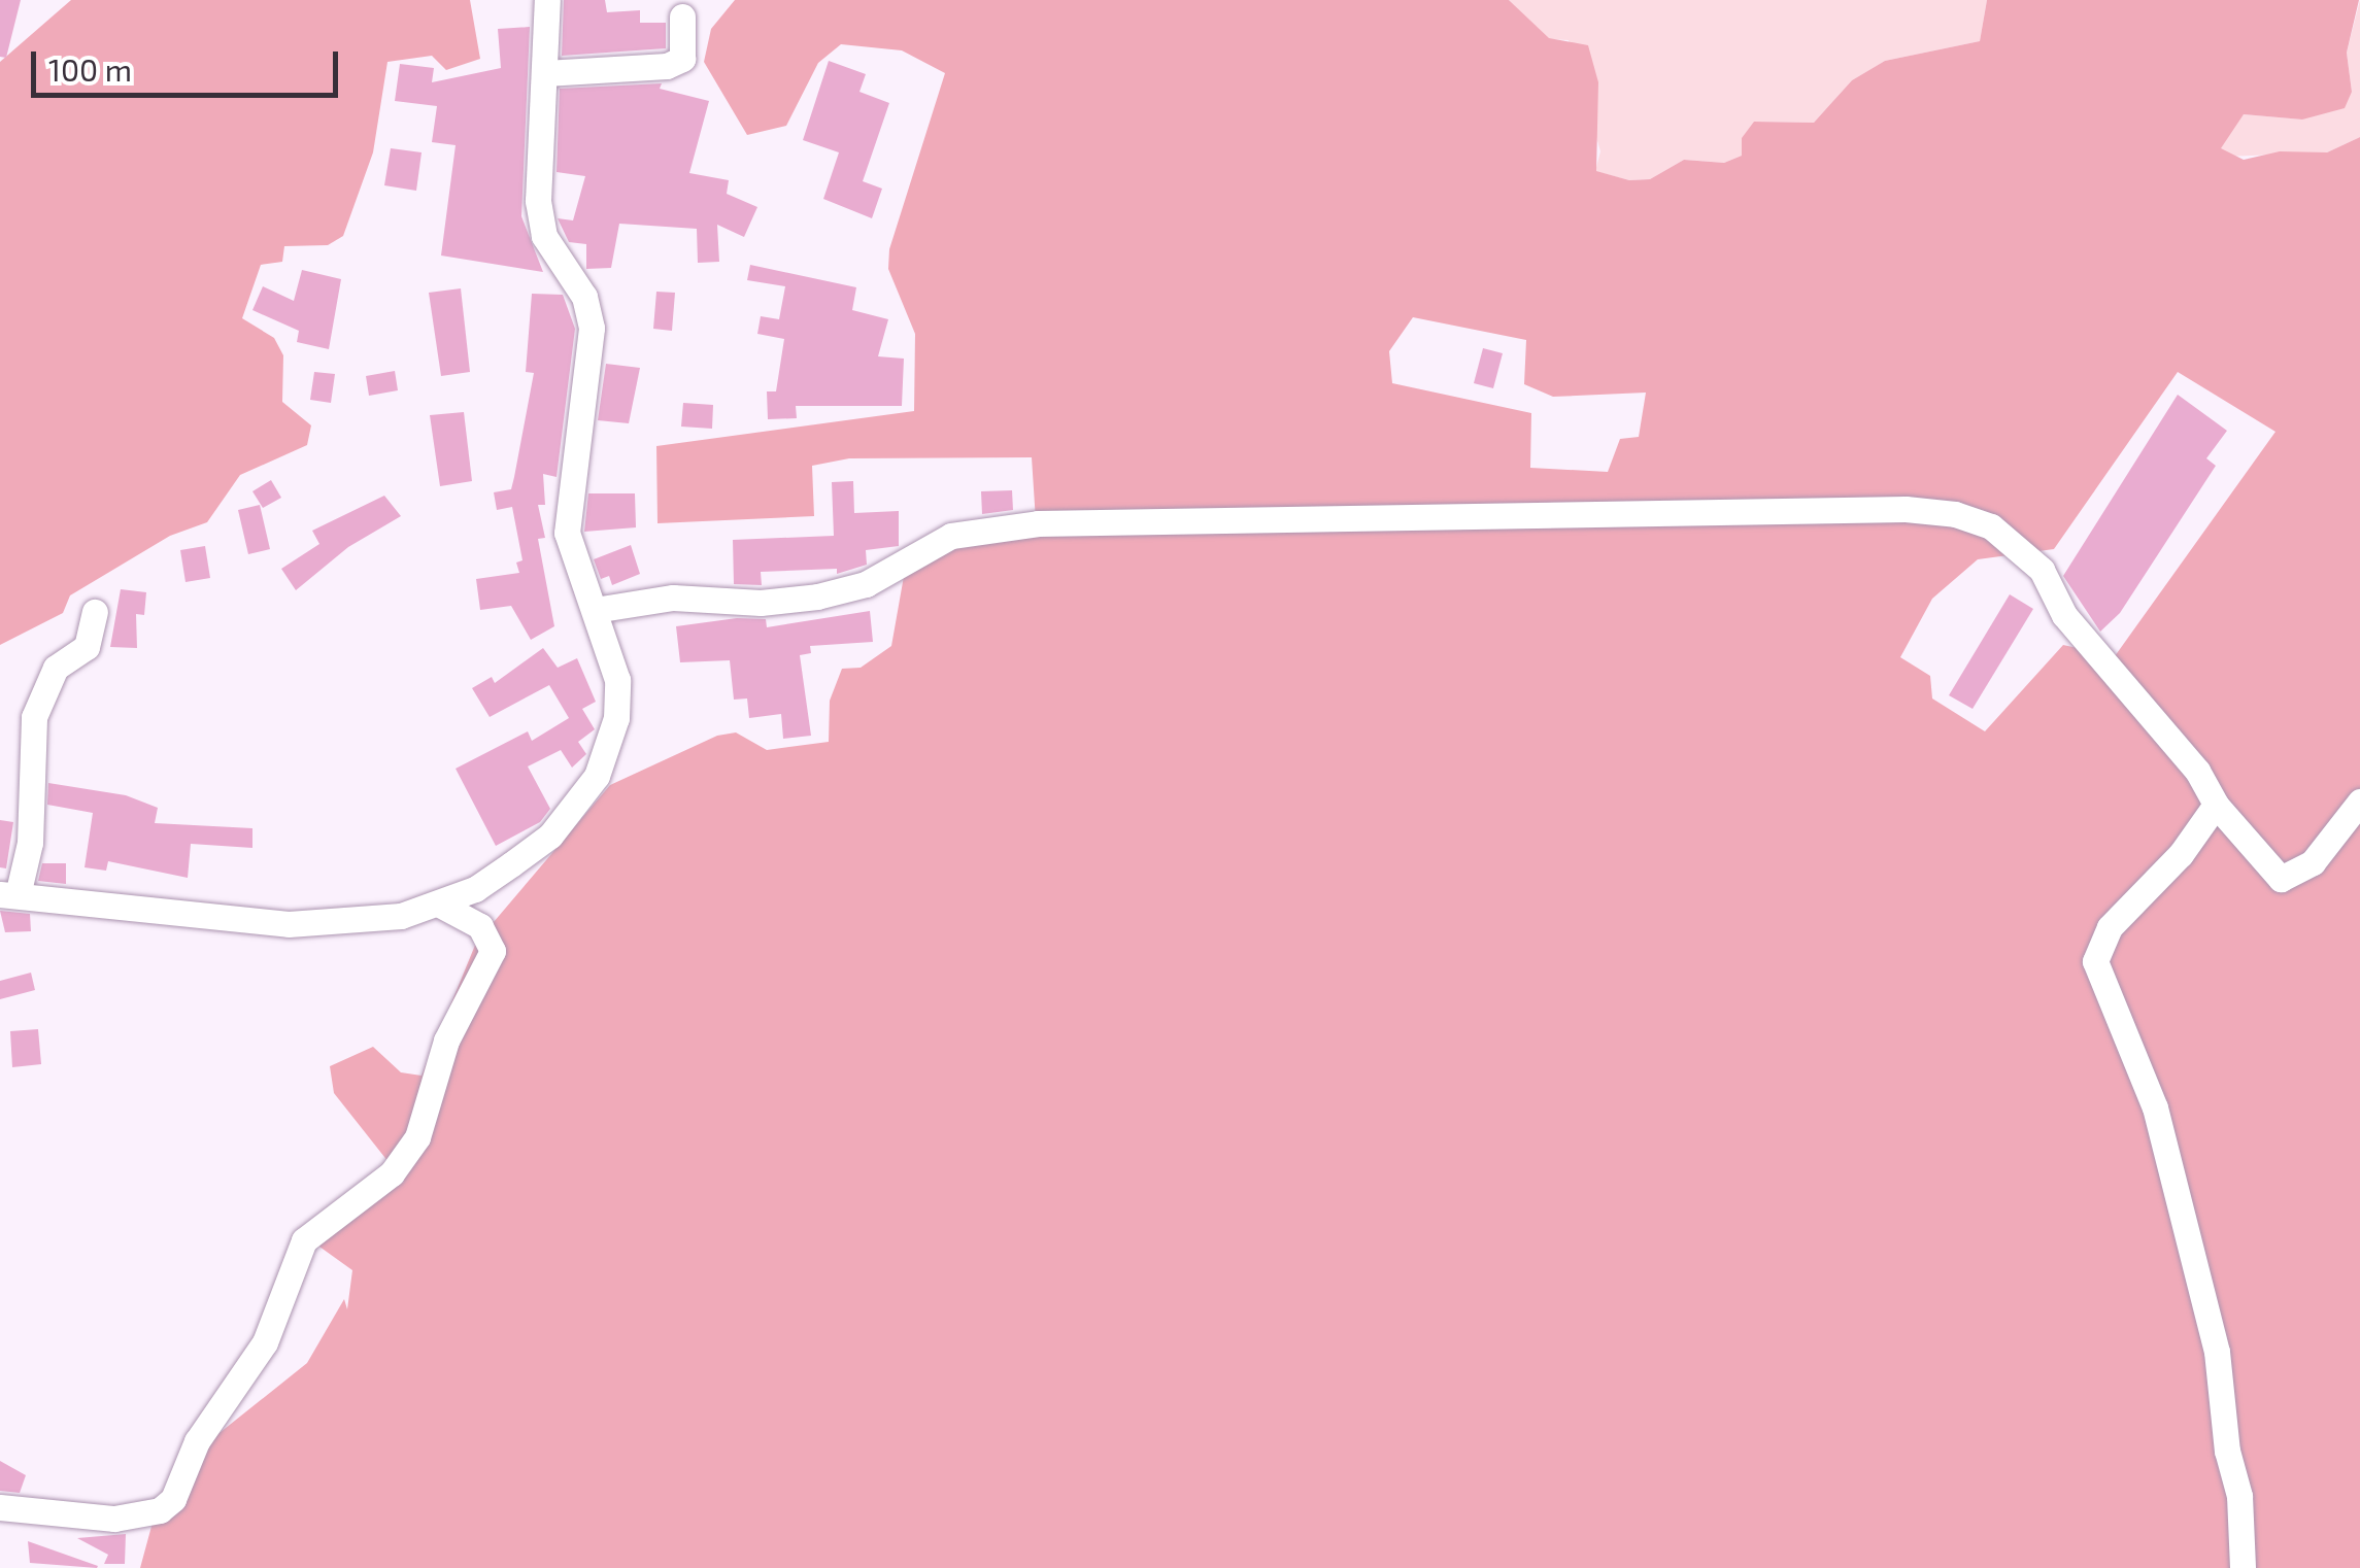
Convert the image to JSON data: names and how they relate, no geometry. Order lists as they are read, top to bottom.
{
  "scale_bar": "100 m"
}
